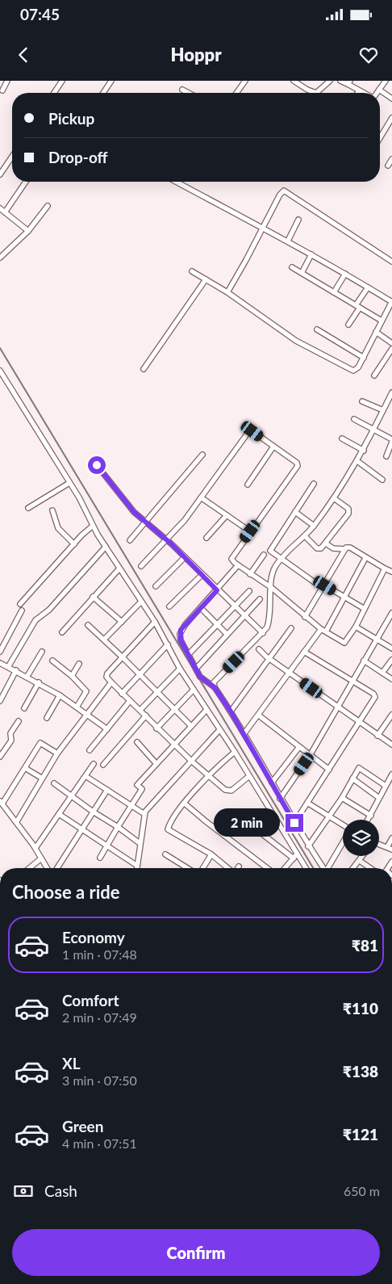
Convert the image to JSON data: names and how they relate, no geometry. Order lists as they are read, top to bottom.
{
  "page": {
    "status": "07:45",
    "header": "Hoppr",
    "banner": ["Pickup", "Drop-off"],
    "bubble": "2 min",
    "heading": "Choose a ride",
    "list": [
      {
        "name": "Economy",
        "note": "1 min · 07:48",
        "value": "₹81"
      },
      {
        "name": "Comfort",
        "note": "2 min · 07:49",
        "value": "₹110"
      },
      {
        "name": "XL",
        "note": "3 min · 07:50",
        "value": "₹138"
      },
      {
        "name": "Green",
        "note": "4 min · 07:51",
        "value": "₹121"
      }
    ],
    "pay": ["Cash", "650 m"],
    "buttons": "Confirm"
  }
}
